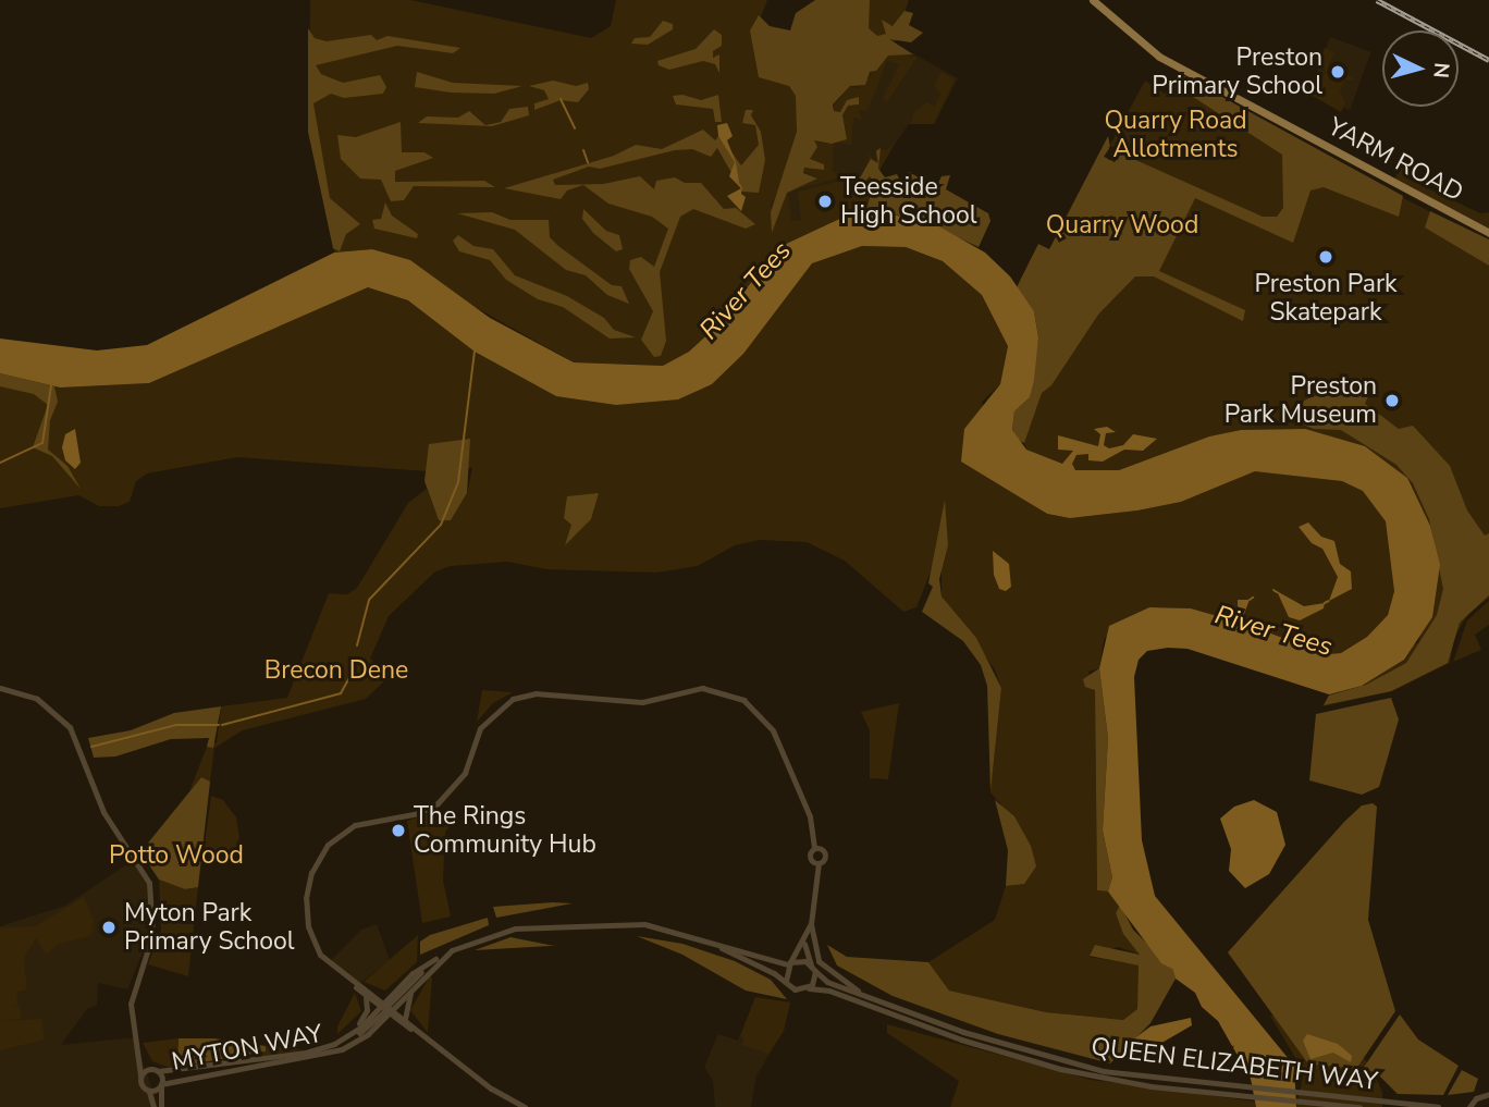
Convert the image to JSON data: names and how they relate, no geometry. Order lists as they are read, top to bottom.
{
  "streets": {
    "main road": ["YARM ROAD"],
    "street": ["MYTON WAY", "QUEEN ELIZABETH WAY"]
  },
  "crossings": [
    ["MYTON WAY", "QUEEN ELIZABETH WAY"]
  ],
  "water": ["River Tees"],
  "parks": [
    "Quarry Road Allotments",
    "Quarry Wood",
    "Brecon Dene",
    "Potto Wood"
  ],
  "places": [
    "Preston Primary School",
    "Teesside High School",
    "Preston Park Skatepark",
    "Preston Park Museum",
    "The Rings Community Hub",
    "Myton Park Primary School"
  ],
  "north": "right"
}
